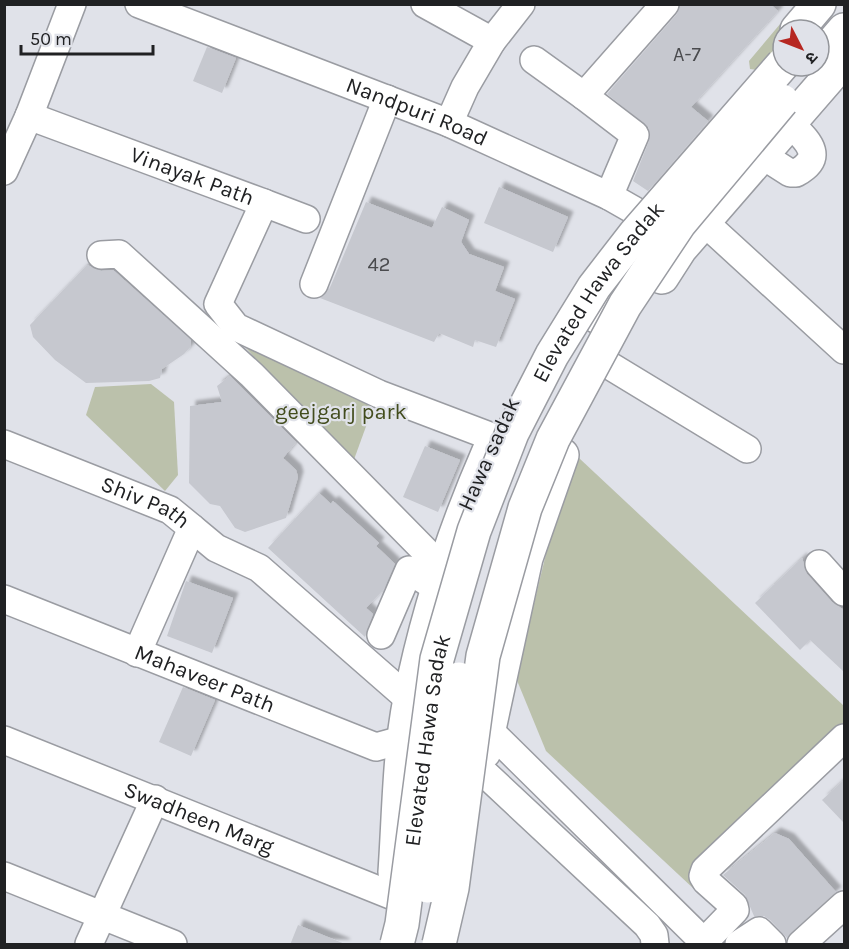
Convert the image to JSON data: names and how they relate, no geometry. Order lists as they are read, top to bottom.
{
  "streets": {
    "main road": ["Elevated Hawa Sadak", "Hawa sadak"],
    "street": [
      "Nandpuri Road",
      "Vinayak Path",
      "Shiv Path",
      "Mahaveer Path",
      "Swadheen Marg"
    ]
  },
  "crossings": [
    ["Nandpuri Road", "Hawa sadak"],
    ["Vinayak Path", "Hawa sadak"],
    ["Elevated Hawa Sadak", "Hawa sadak"],
    ["Hawa sadak", "Mahaveer Path"],
    ["Hawa sadak", "Swadheen Marg"],
    ["Shiv Path", "Mahaveer Path"]
  ],
  "parks": ["geejgarj park"],
  "house_numbers": ["A-7", "42"],
  "scale_bar": "50 m",
  "north": "bottom right"
}
